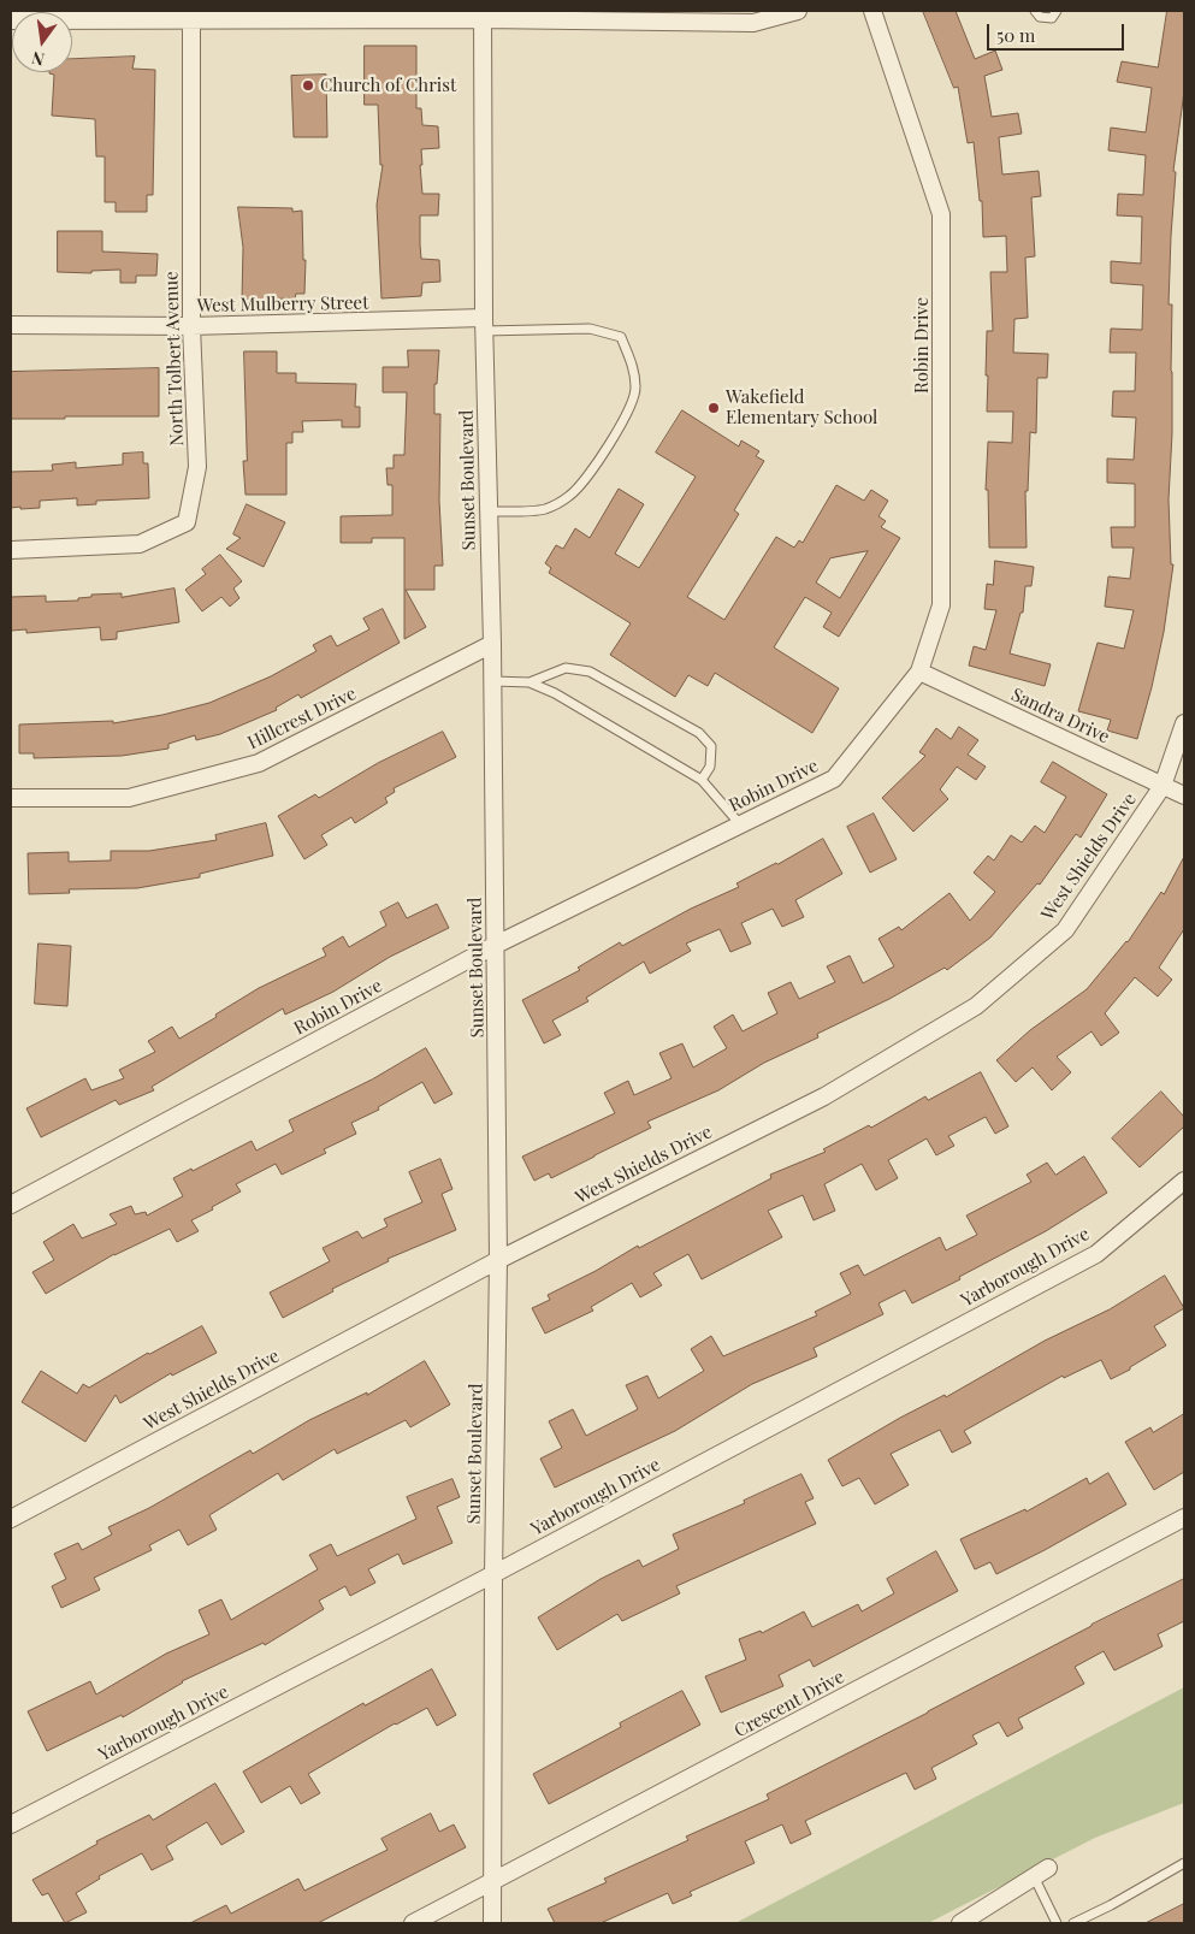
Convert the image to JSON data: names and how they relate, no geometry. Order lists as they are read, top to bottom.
{
  "streets": {
    "street": [
      "West Mulberry Street",
      "Robin Drive",
      "North Tolbert Avenue",
      "Sunset Boulevard",
      "Sandra Drive",
      "Hillcrest Drive",
      "West Shields Drive",
      "Yarborough Drive",
      "Crescent Drive"
    ]
  },
  "crossings": [
    ["West Mulberry Street", "North Tolbert Avenue"],
    ["West Mulberry Street", "Sunset Boulevard"],
    ["Robin Drive", "Sunset Boulevard"],
    ["Robin Drive", "Sandra Drive"],
    ["Sunset Boulevard", "Hillcrest Drive"],
    ["Sunset Boulevard", "West Shields Drive"],
    ["Sunset Boulevard", "Yarborough Drive"],
    ["Sunset Boulevard", "Crescent Drive"],
    ["Sandra Drive", "West Shields Drive"]
  ],
  "places": ["Church of Christ", "Wakefield Elementary School"],
  "scale_bar": "50 m",
  "north": "bottom"
}
